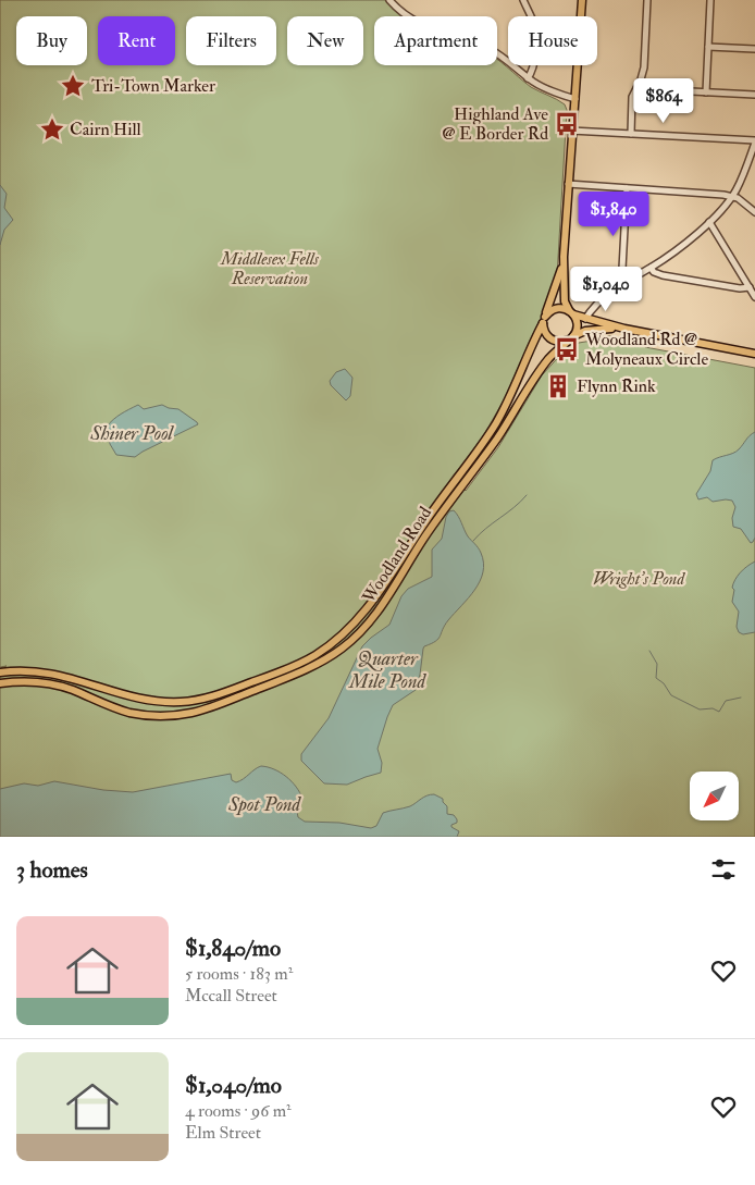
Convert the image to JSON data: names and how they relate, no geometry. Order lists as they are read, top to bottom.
{
  "streets": {
    "main road": ["Woodland Road"]
  },
  "water": ["Shiner Pool", "Quarter Mile Pond", "Spot Pond"],
  "parks": ["Middlesex Fells Reservation", "Wright's Pond"],
  "places": {
    "place": ["Tri-Town Marker", "Cairn Hill"],
    "bus stop": ["Highland Ave @ E Border Rd", "Woodland Rd @ Molyneaux Circle"],
    "building": ["Flynn Rink"]
  },
  "north": "bottom left",
  "page": {
    "chip": [
      "Buy",
      "Rent",
      "Filters",
      "New",
      "Apartment",
      "House"
    ],
    "price": ["$864", "$1,840", "$1,040"],
    "heading": "3 homes",
    "list": [
      {
        "name": "$1,840/mo",
        "note": "5 rooms · 183 m² · Mccall Street"
      },
      {
        "name": "$1,040/mo",
        "note": "4 rooms · 96 m² · Elm Street"
      }
    ]
  }
}
